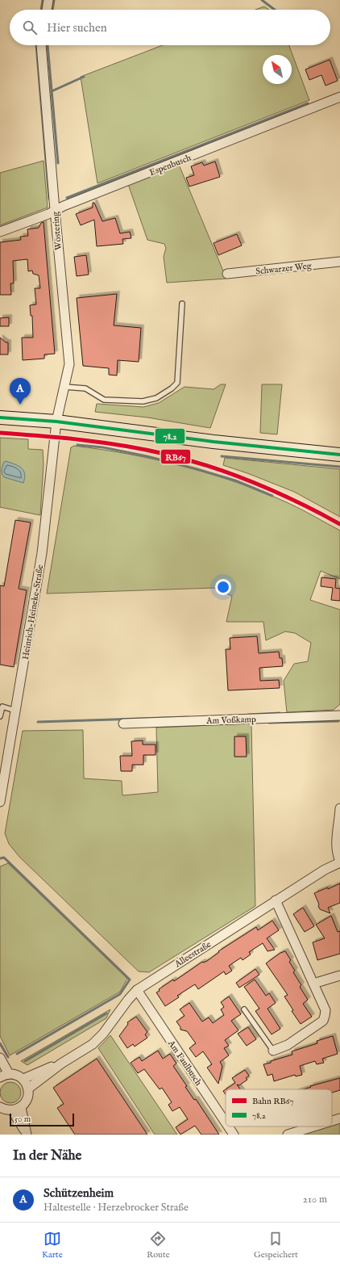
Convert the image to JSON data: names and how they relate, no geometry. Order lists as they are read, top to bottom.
{
  "streets": {
    "street": [
      "Espenbusch",
      "Wöstering",
      "Schwarzer Weg",
      "Heinrich-Heineke-Straße",
      "Am Voßkamp",
      "Alleestraße",
      "Am Faulbusch"
    ]
  },
  "crossings": [
    ["Espenbusch", "Wöstering"],
    ["Wöstering", "Heinrich-Heineke-Straße"],
    ["Alleestraße", "Am Faulbusch"]
  ],
  "lines": ["transit line 78.2", "rail line RB67"],
  "legend": ["Bahn RB67", "78.2"],
  "scale_bar": "50 m",
  "north": "top left",
  "page": {
    "search": "Hier suchen",
    "pins": "A",
    "scale": "50 m",
    "heading": "In der Nähe",
    "list": [
      {
        "mark": "A",
        "name": "Schützenheim",
        "note": "Haltestelle · Herzebrocker Straße",
        "value": "210 m"
      }
    ],
    "nav": ["Karte", "Route", "Gespeichert"]
  }
}
